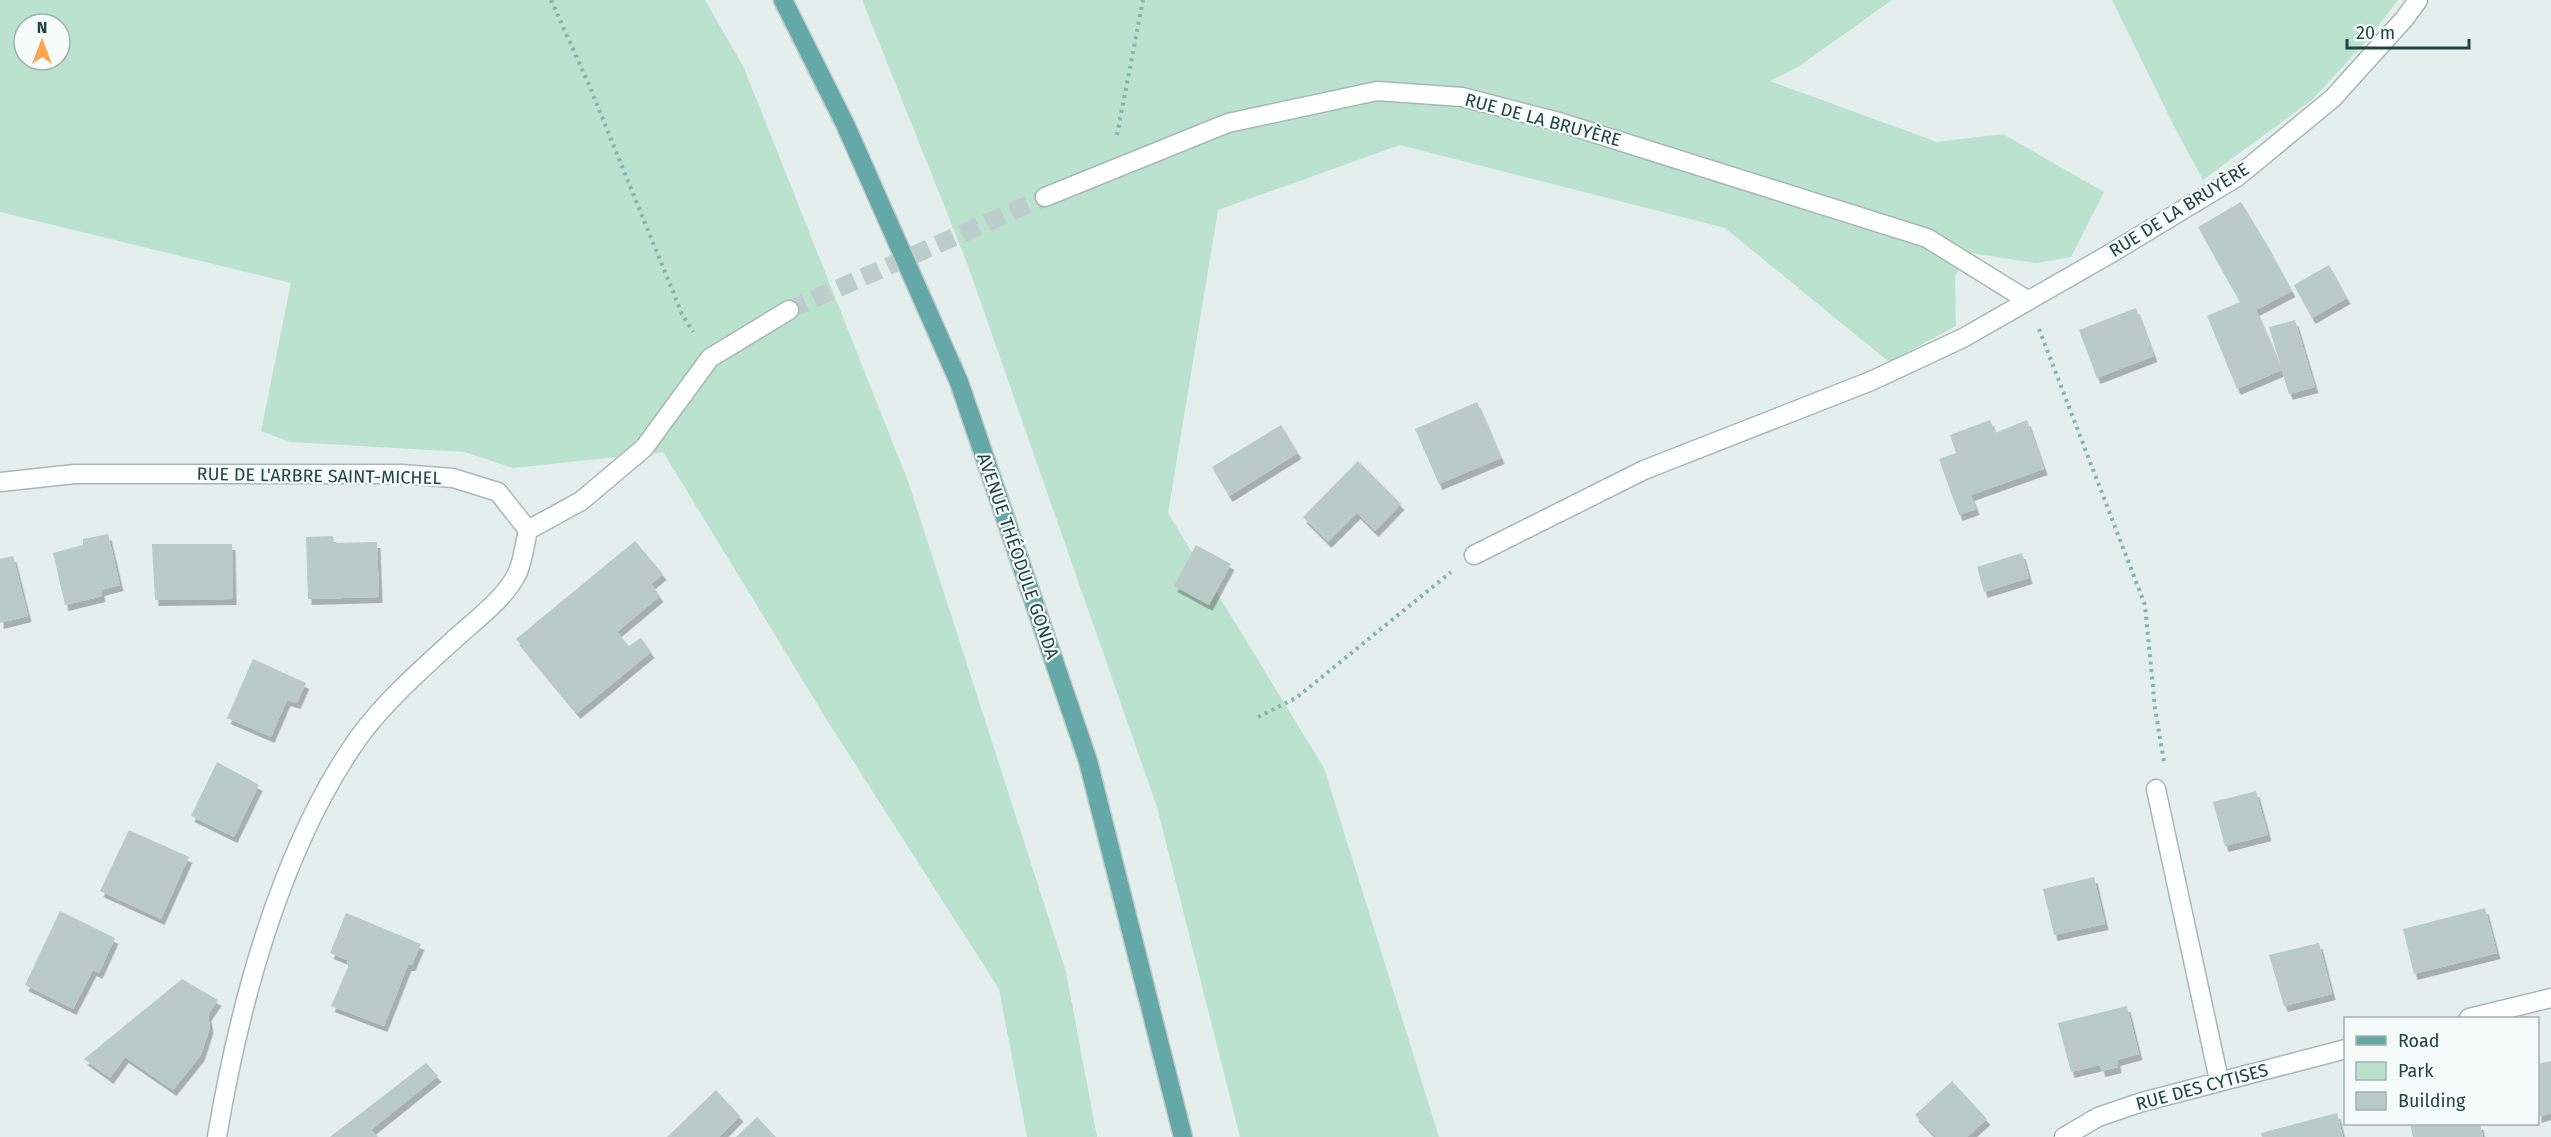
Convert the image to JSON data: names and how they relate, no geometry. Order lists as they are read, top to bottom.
{
  "streets": {
    "main road": ["AVENUE THÉODULE GONDA"],
    "street": ["RUE DE LA BRUYÈRE", "RUE DE L'ARBRE SAINT-MICHEL", "RUE DES CYTISES"]
  },
  "legend": ["Road", "Park", "Building"],
  "scale_bar": "20 m",
  "north": "top"
}
